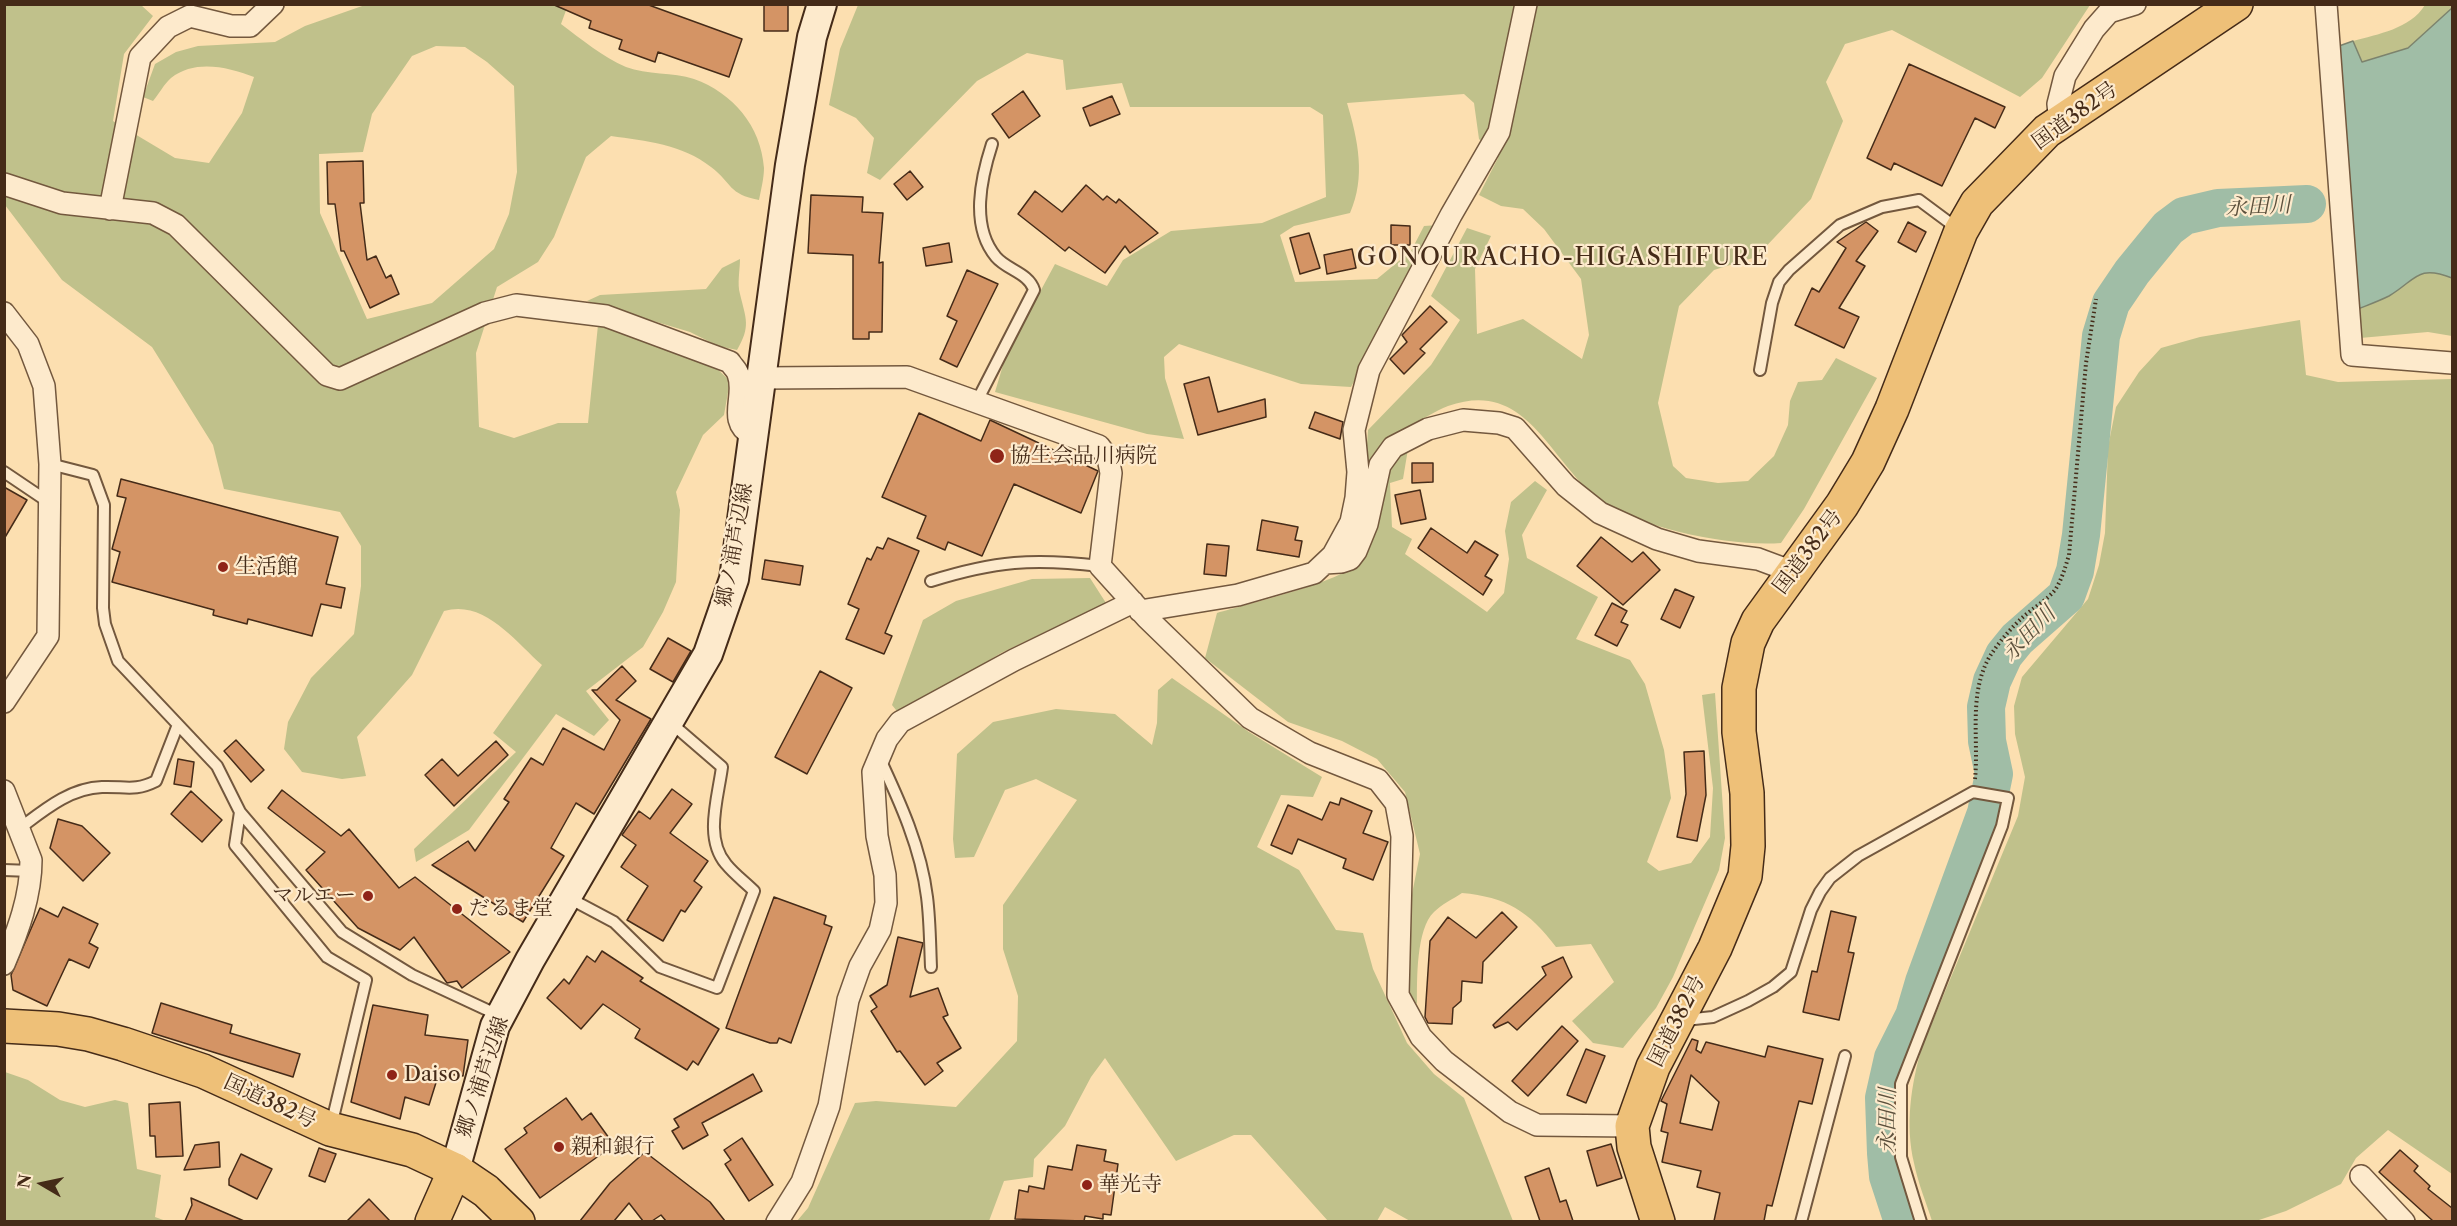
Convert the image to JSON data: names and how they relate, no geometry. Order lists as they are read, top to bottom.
{
  "streets": {
    "main road": ["国道382号", "郷ノ浦芦辺線"]
  },
  "crossings": [
    ["国道382号", "郷ノ浦芦辺線"]
  ],
  "districts": ["GONOURACHO-HIGASHIFURE"],
  "water": ["永田川"],
  "places": [
    "協生会品川病院",
    "生活館",
    "マルエー",
    "だるま堂",
    "Daiso",
    "親和銀行",
    "華光寺"
  ],
  "north": "left"
}
